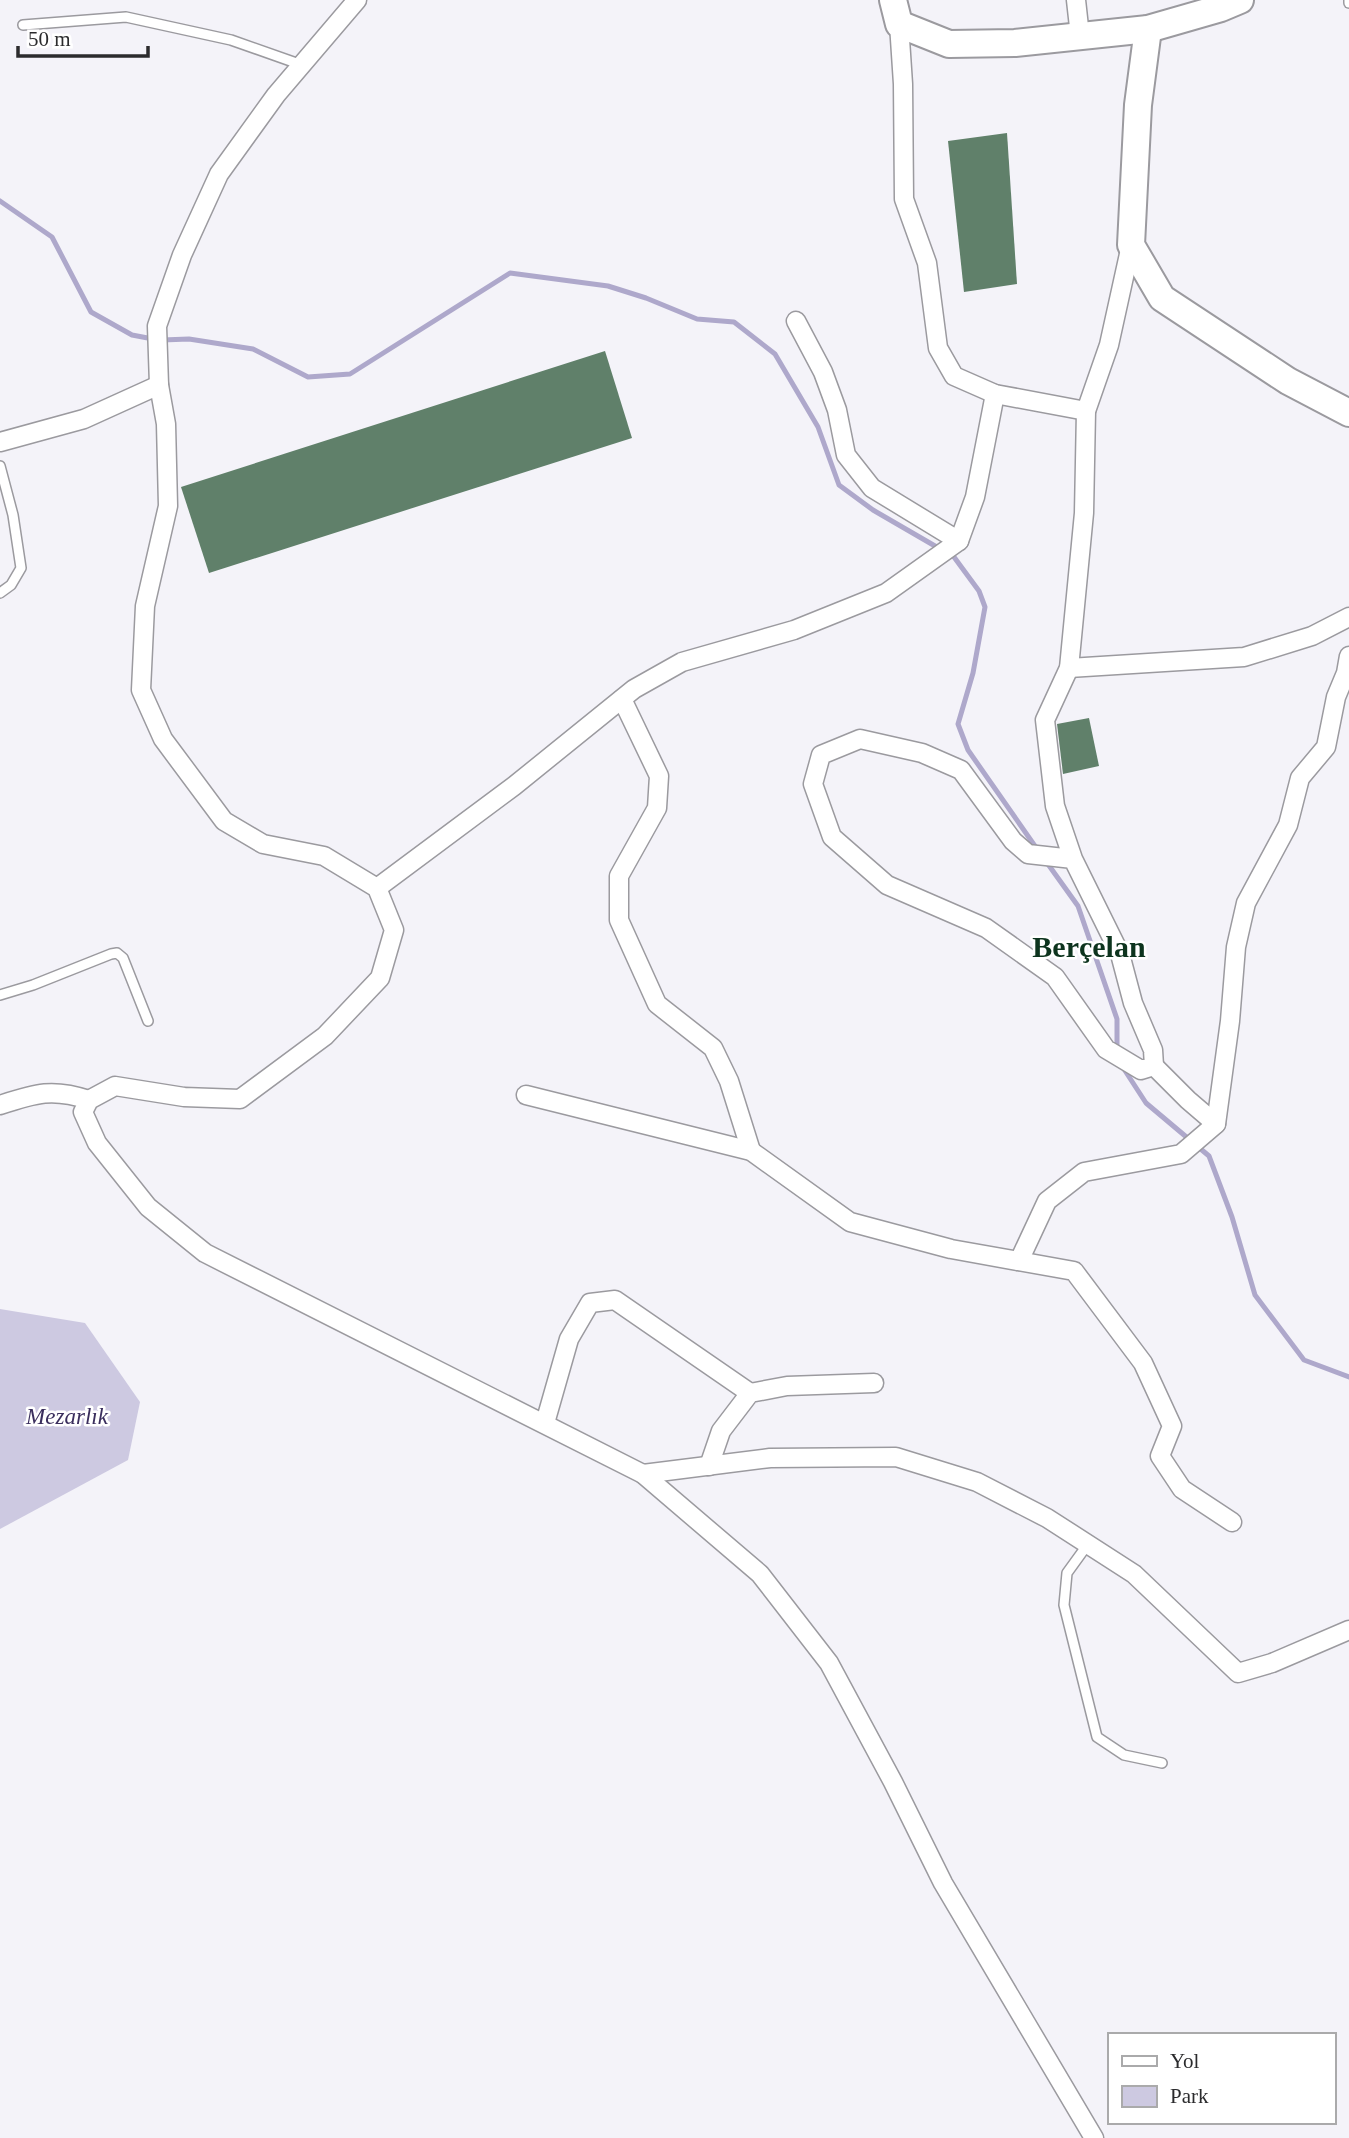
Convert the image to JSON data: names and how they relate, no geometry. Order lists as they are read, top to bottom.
{
  "districts": ["Berçelan"],
  "parks": ["Mezarlık"],
  "legend": ["Yol", "Park"],
  "scale_bar": "50 m"
}
